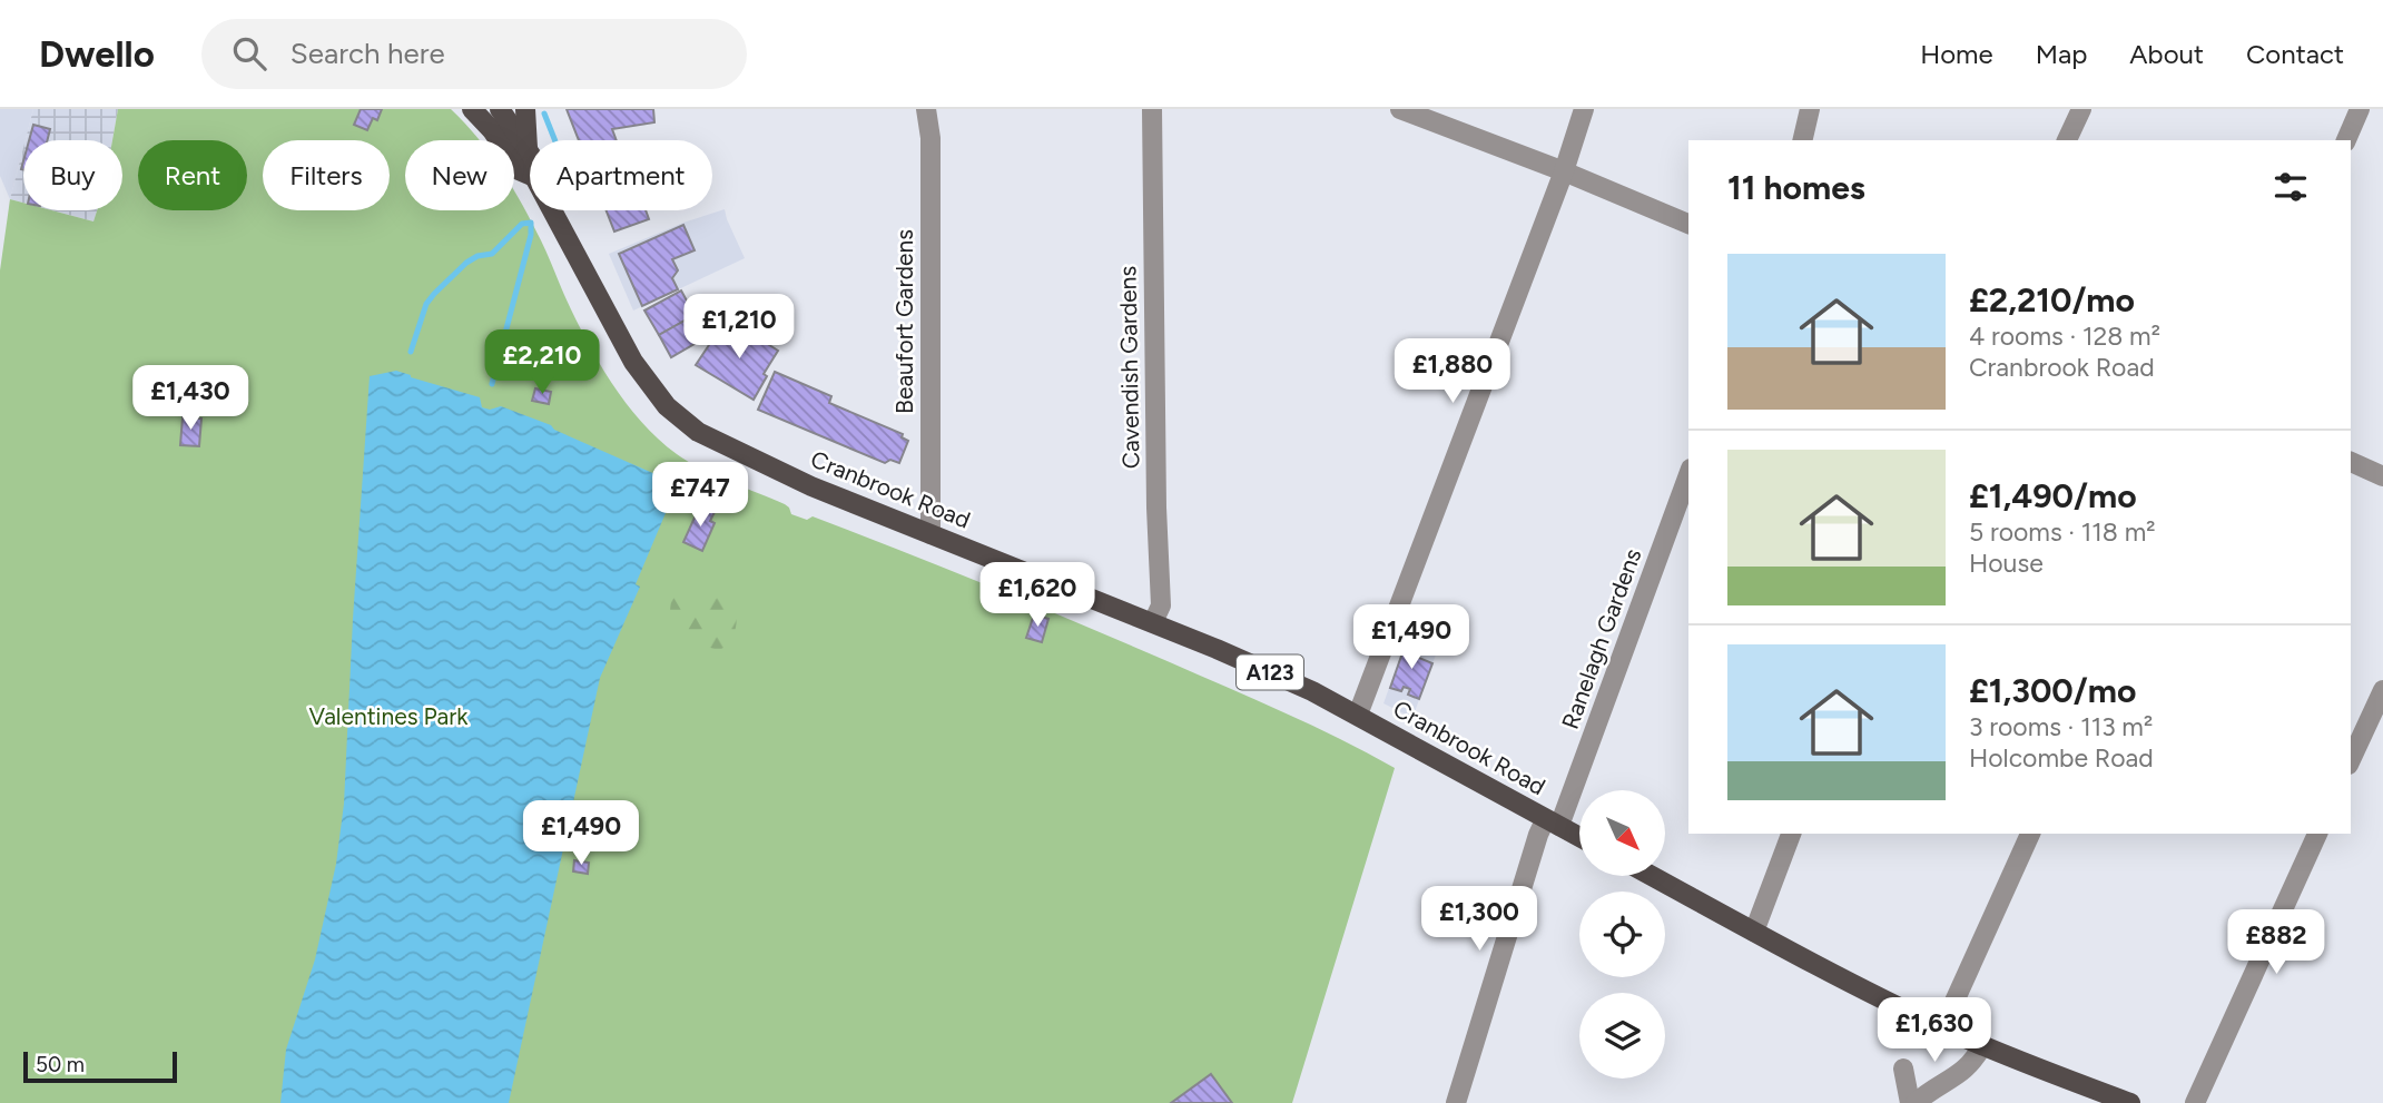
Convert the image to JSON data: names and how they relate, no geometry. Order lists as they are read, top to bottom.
{
  "streets": {
    "main road": ["Cranbrook Road", "A123"],
    "street": ["Beaufort Gardens", "Cavendish Gardens", "Ranelagh Gardens"]
  },
  "crossings": [
    ["Beaufort Gardens", "Cranbrook Road"],
    ["Cavendish Gardens", "Cranbrook Road"],
    ["Cranbrook Road", "Ranelagh Gardens"]
  ],
  "parks": ["Valentines Park"],
  "scale_bar": "50 m",
  "north": "bottom right",
  "page": {
    "header": "Dwello",
    "search": "Search here",
    "nav": [
      "Home",
      "Map",
      "About",
      "Contact"
    ],
    "chip": [
      "Buy",
      "Rent",
      "Filters",
      "New",
      "Apartment"
    ],
    "heading": "11 homes",
    "list": [
      {
        "name": "£2,210/mo",
        "note": "4 rooms · 128 m² · Cranbrook Road"
      },
      {
        "name": "£1,490/mo",
        "note": "5 rooms · 118 m² · House"
      },
      {
        "name": "£1,300/mo",
        "note": "3 rooms · 113 m² · Holcombe Road"
      }
    ],
    "price": [
      "£1,210",
      "£2,210",
      "£1,880",
      "£1,430",
      "£747",
      "£1,620",
      "£1,490",
      "£1,490",
      "£1,300",
      "£882",
      "£1,630"
    ],
    "scale": "50 m"
  }
}
